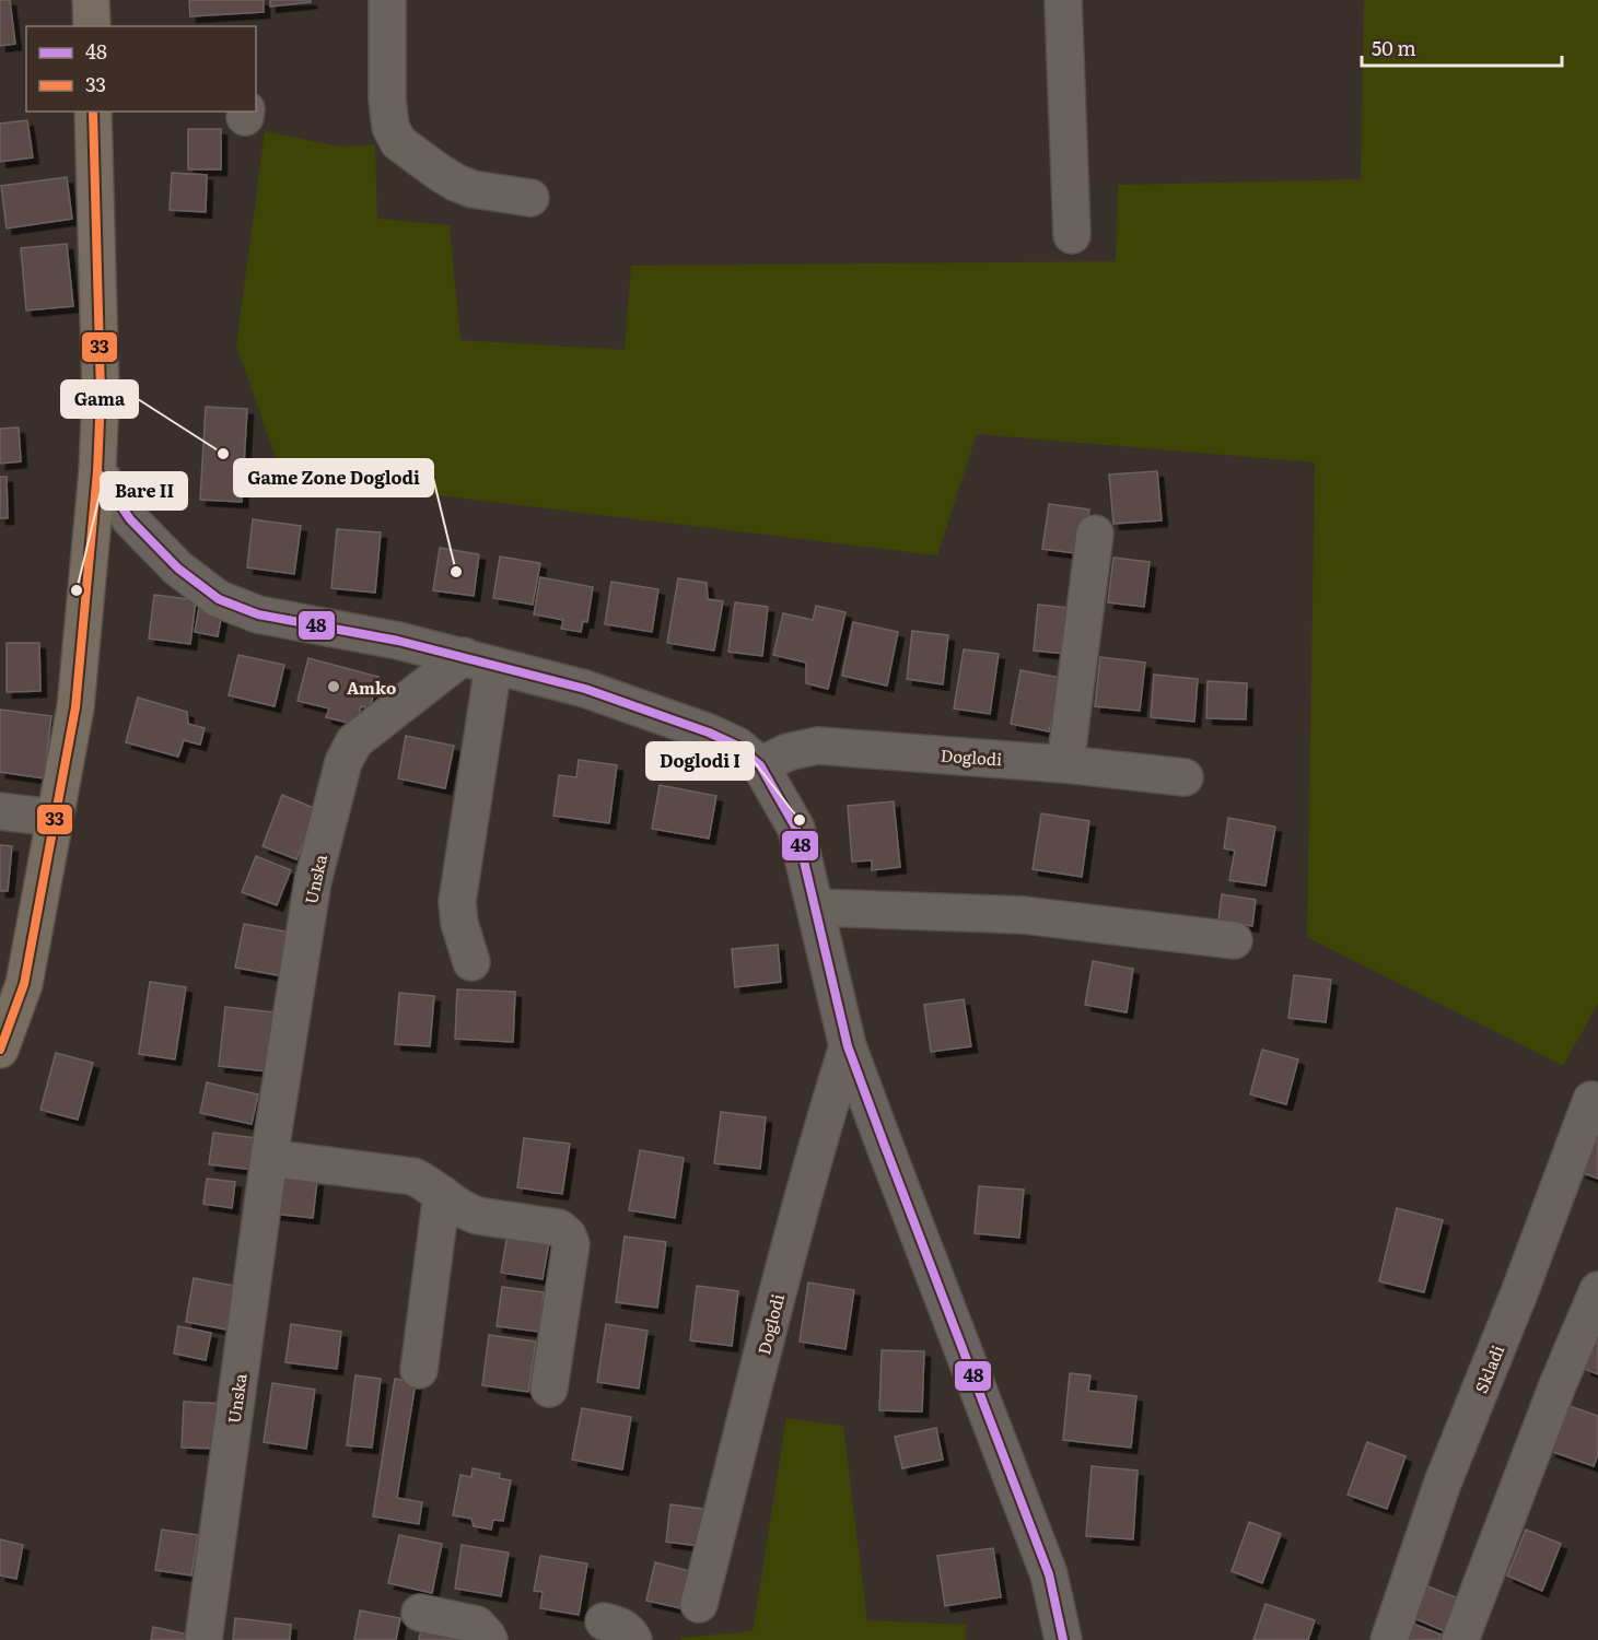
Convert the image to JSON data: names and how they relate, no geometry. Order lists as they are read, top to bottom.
{
  "streets": {
    "street": ["Doglodi", "Unska", "Skladi"]
  },
  "places": [
    "Gama",
    "Game Zone Doglodi",
    "Bare II",
    "Amko",
    "Doglodi I"
  ],
  "lines": ["transit line 33", "transit line 48"],
  "legend": ["48", "33"],
  "scale_bar": "50 m"
}
